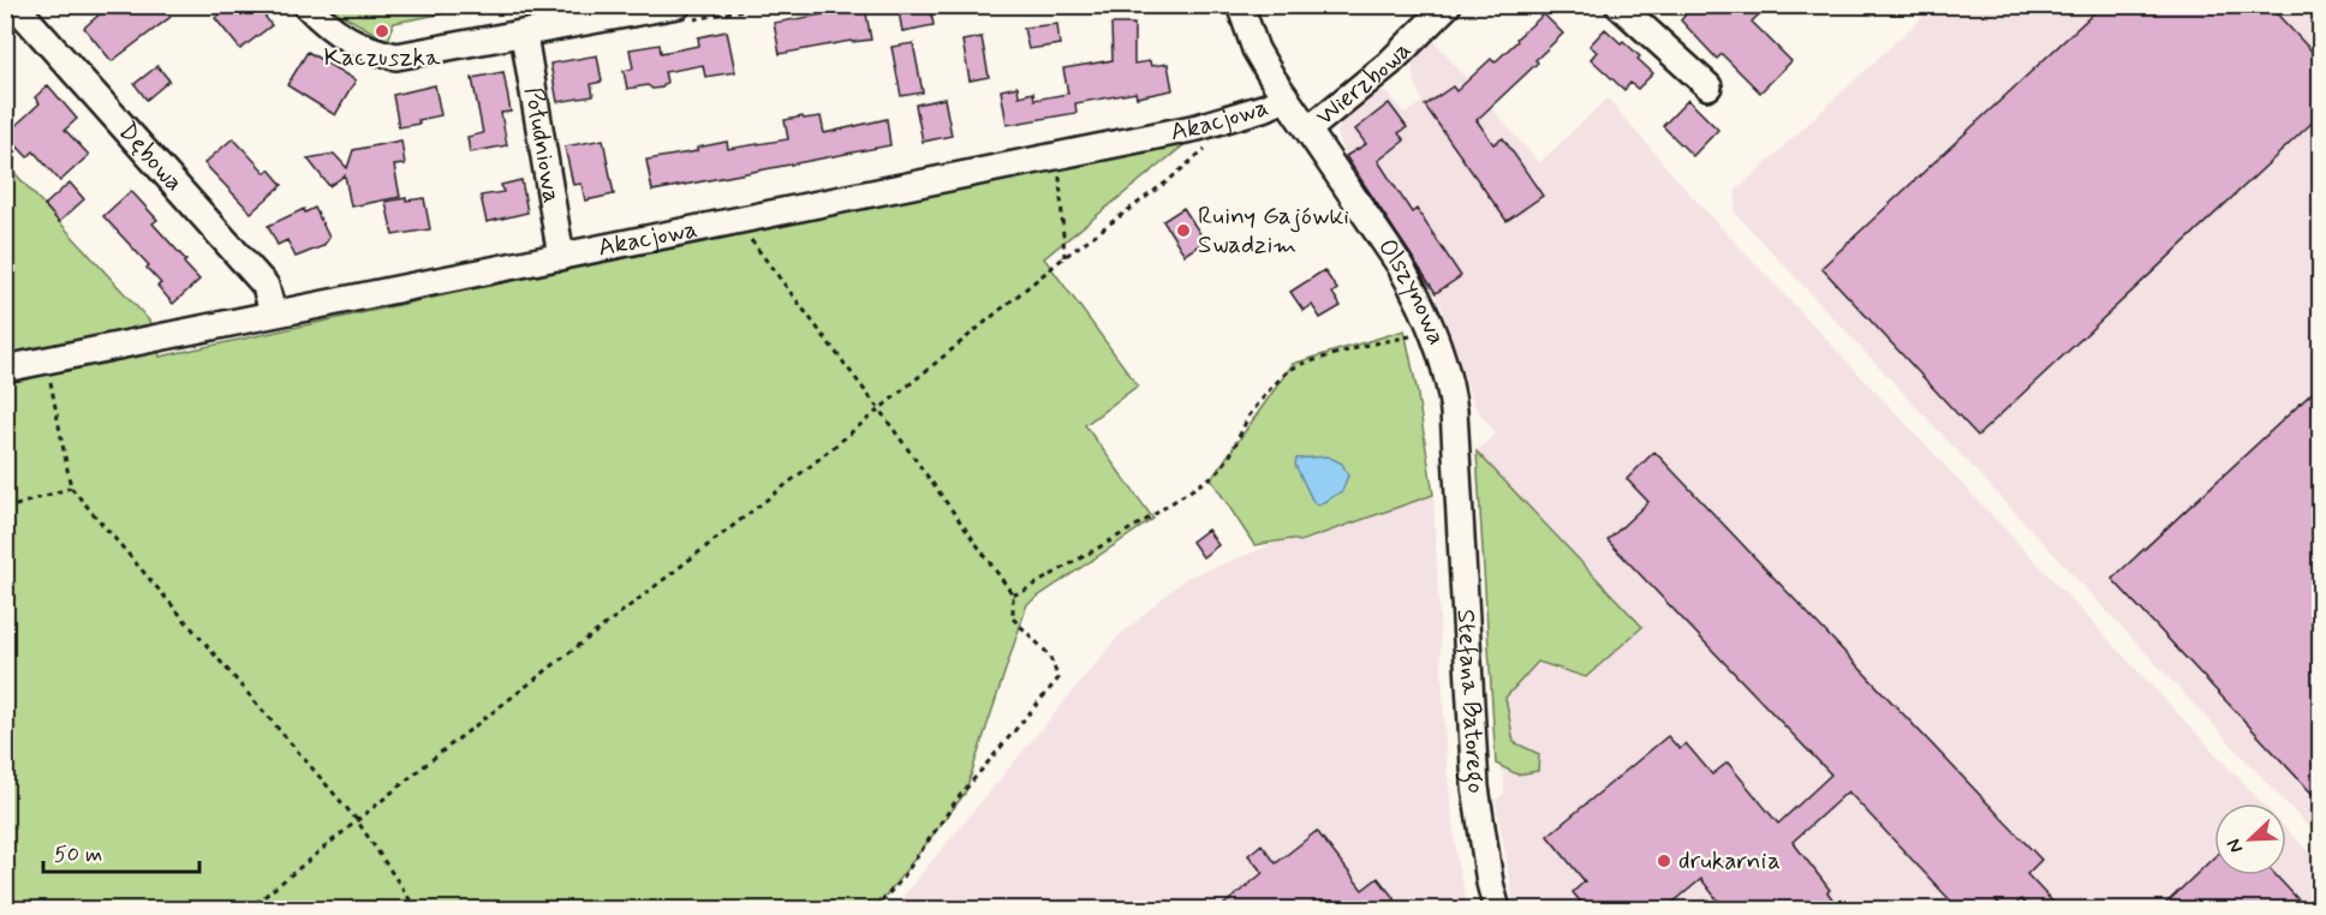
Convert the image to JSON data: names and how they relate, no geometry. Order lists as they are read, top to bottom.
{
  "streets": {
    "street": [
      "Wierzbowa",
      "Akacjowa",
      "Południowa",
      "Dębowa",
      "Olszynowa",
      "Stefana Batorego"
    ]
  },
  "crossings": [
    ["Wierzbowa", "Olszynowa"],
    ["Akacjowa", "Południowa"],
    ["Akacjowa", "Dębowa"],
    ["Akacjowa", "Olszynowa"],
    ["Olszynowa", "Stefana Batorego"]
  ],
  "places": ["Kaczuszka", "Ruiny Gajówki Swadzim", "drukarnia"],
  "scale_bar": "50 m",
  "north": "bottom left"
}
